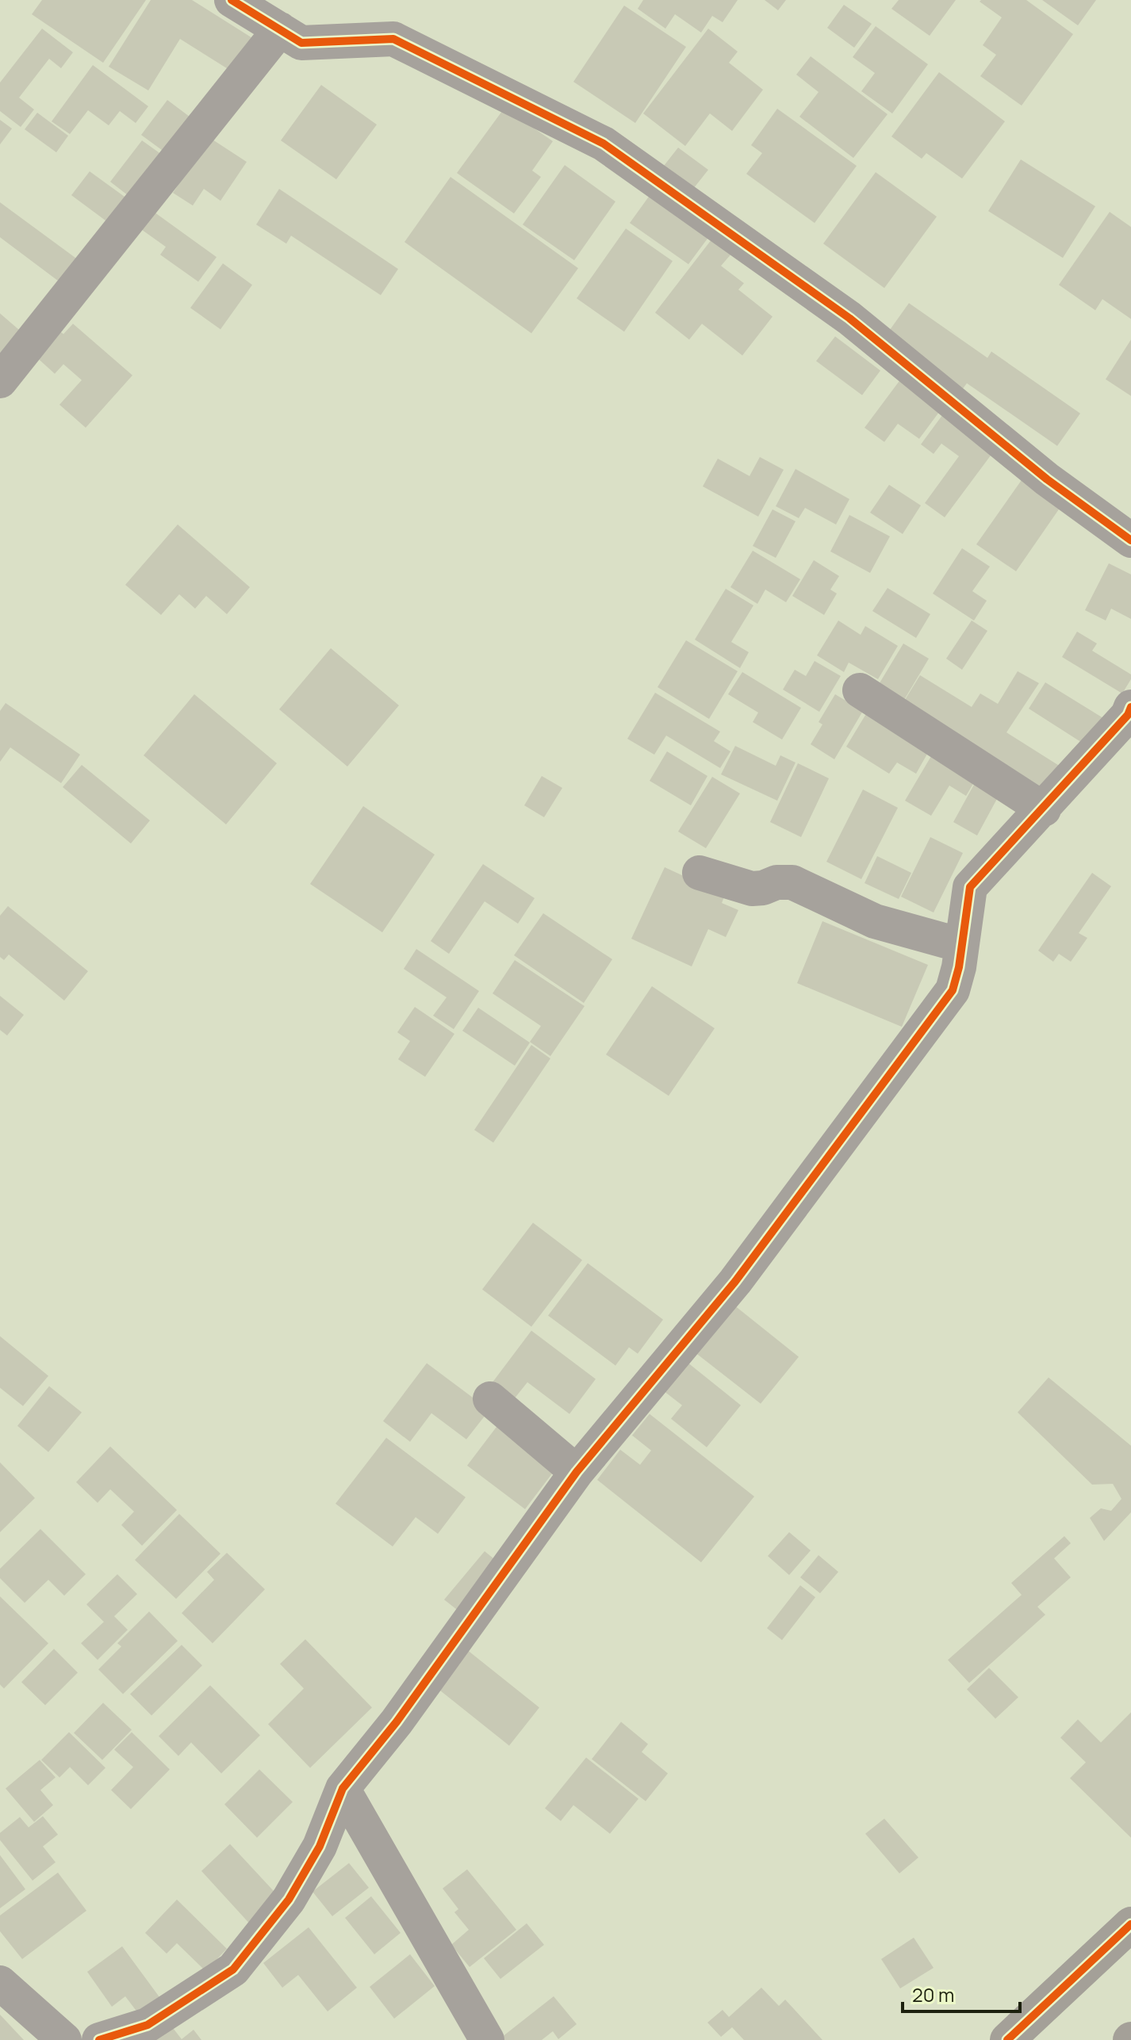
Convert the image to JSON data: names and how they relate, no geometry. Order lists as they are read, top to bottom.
{
  "scale_bar": "20 m"
}
